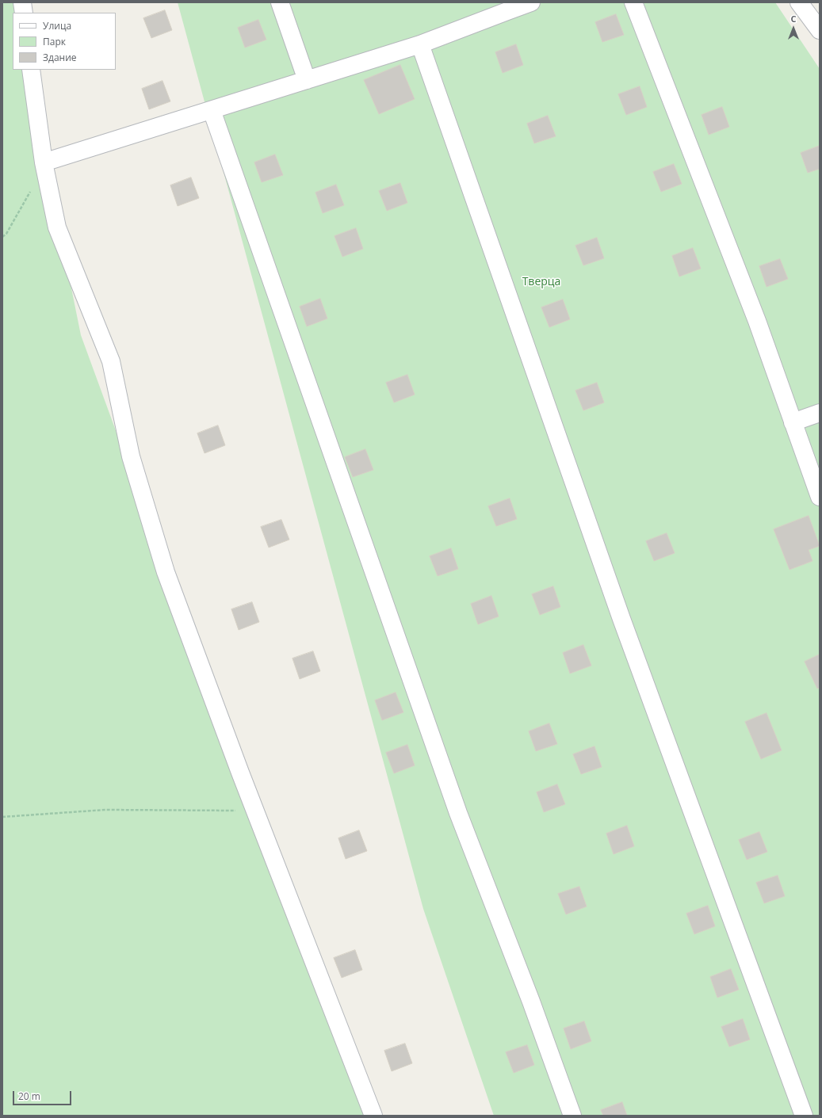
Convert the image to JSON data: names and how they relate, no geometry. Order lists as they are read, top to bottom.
{
  "parks": ["Тверца"],
  "legend": ["Улица", "Парк", "Здание"],
  "scale_bar": "20 m",
  "north": "top"
}
